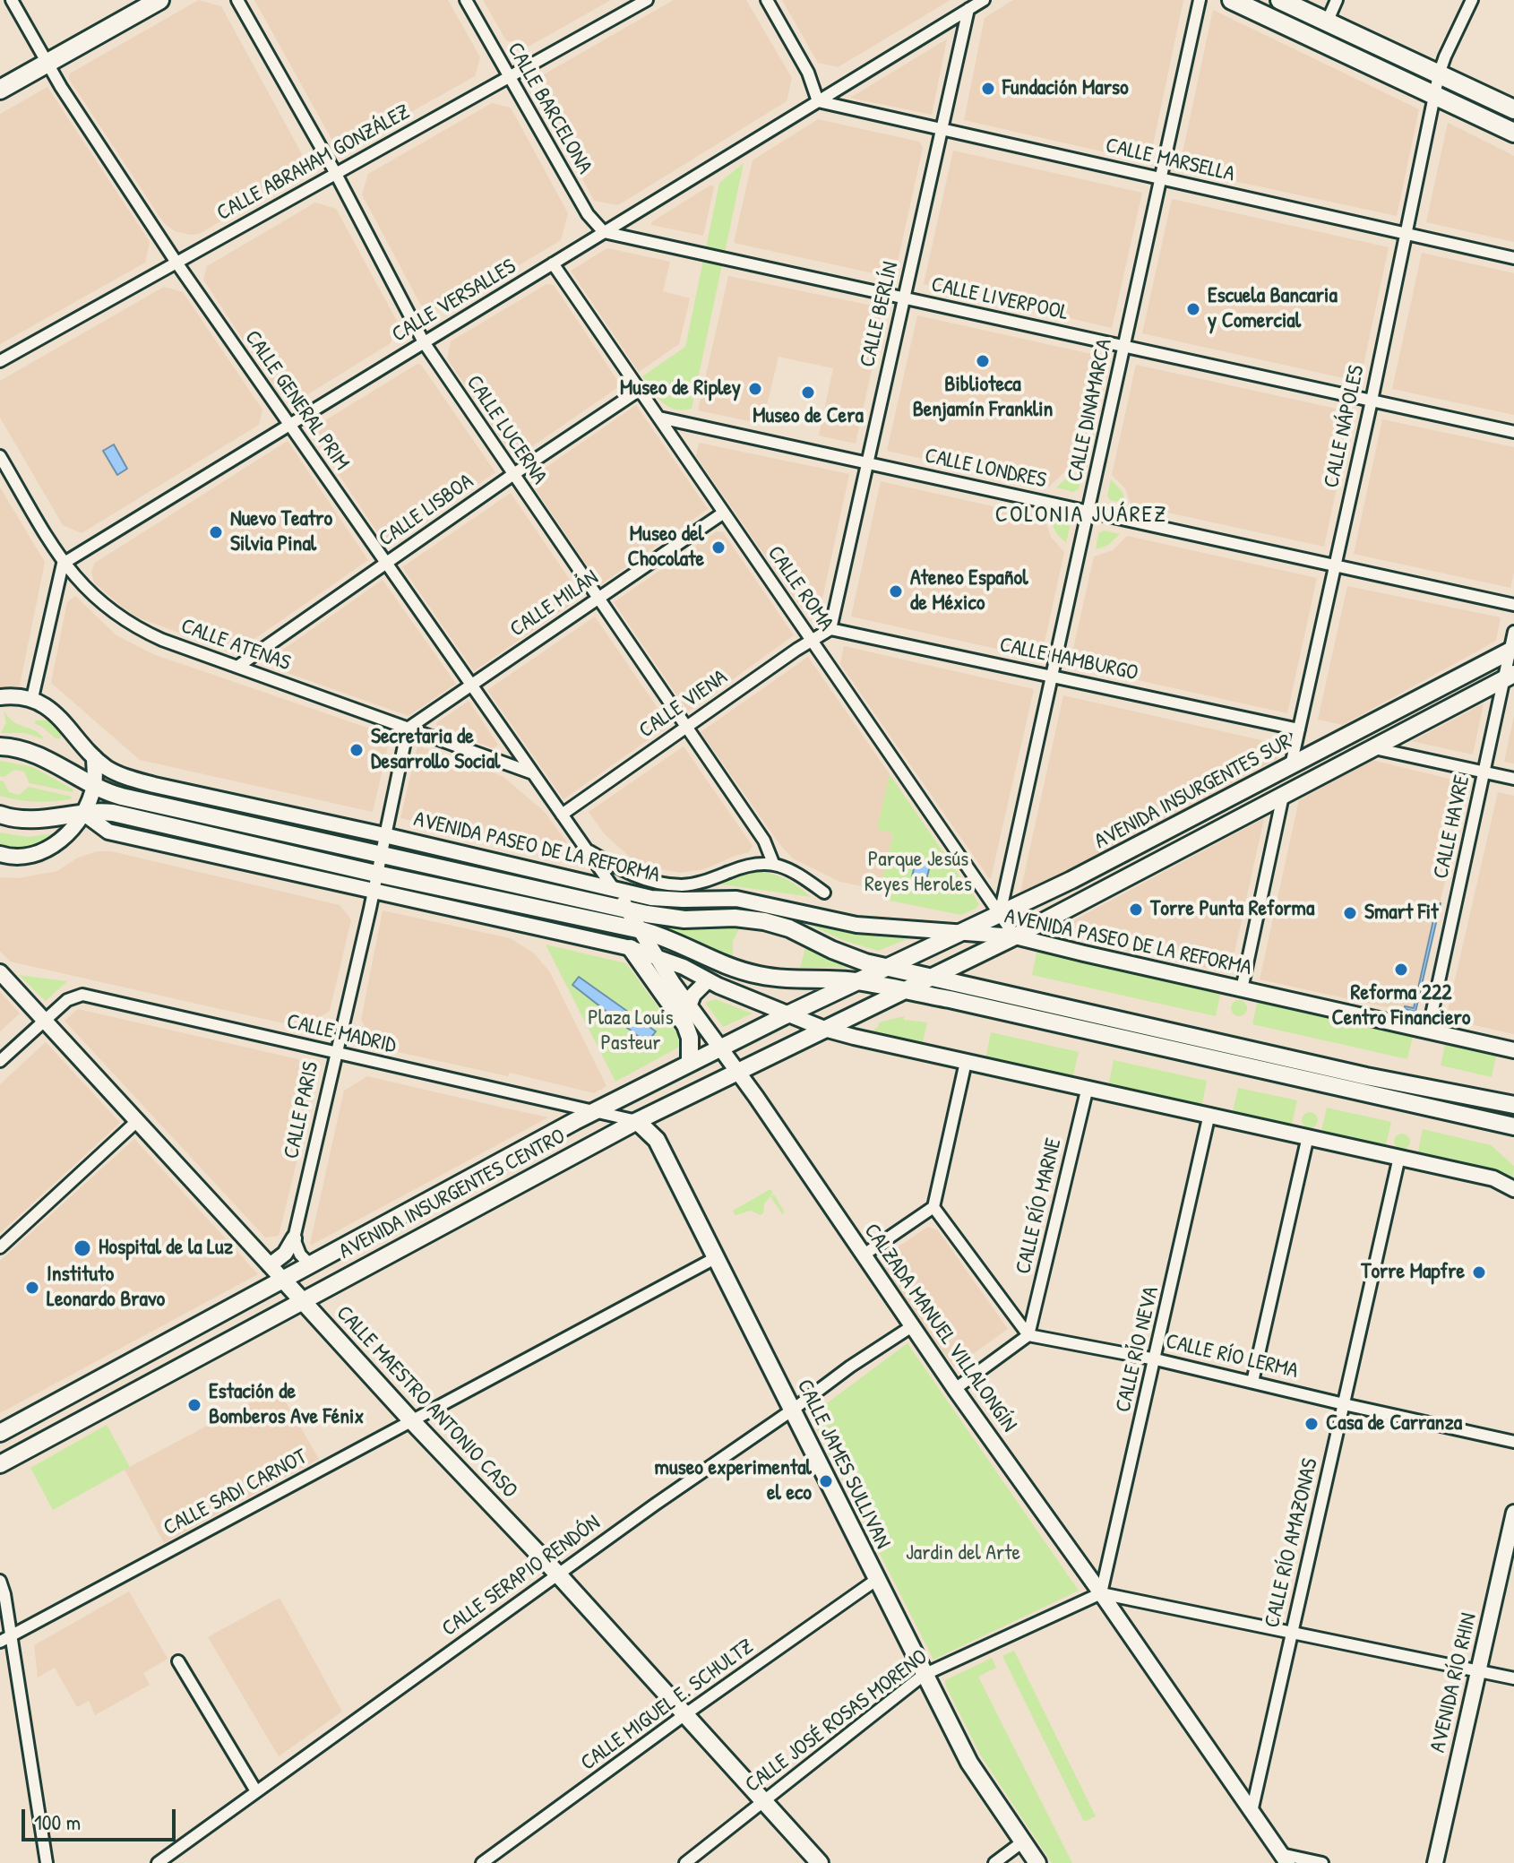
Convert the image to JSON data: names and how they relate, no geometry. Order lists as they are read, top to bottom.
{
  "streets": {
    "main road": [
      "AVENIDA INSURGENTES SUR",
      "AVENIDA PASEO DE LA REFORMA",
      "AVENIDA INSURGENTES CENTRO",
      "CALLE MAESTRO ANTONIO CASO",
      "CALLE JAMES SULLIVAN"
    ],
    "street": [
      "CALLE BARCELONA",
      "CALLE MARSELLA",
      "CALLE ABRAHAM GONZÁLEZ",
      "CALLE LIVERPOOL",
      "CALLE VERSALLES",
      "CALLE BERLÍN",
      "CALLE GENERAL PRIM",
      "CALLE DINAMARCA",
      "CALLE NÁPOLES",
      "CALLE LUCERNA",
      "CALLE LONDRES",
      "CALLE LISBOA",
      "CALLE ROMA",
      "CALLE MILÁN",
      "CALLE ATENAS",
      "CALLE HAMBURGO",
      "CALLE VIENA",
      "CALLE HAVRE",
      "CALLE MADRID",
      "CALLE PARIS",
      "CALLE RÍO MARNE",
      "CALZADA MANUEL VILLALONGÍN",
      "CALLE RÍO NEVA",
      "CALLE RÍO LERMA",
      "CALLE SADI CARNOT",
      "CALLE RÍO AMAZONAS",
      "CALLE SERAPIO RENDÓN",
      "AVENIDA RÍO RHIN",
      "CALLE MIGUEL E. SCHULTZ",
      "CALLE JOSÉ ROSAS MORENO"
    ]
  },
  "crossings": [
    ["CALLE BARCELONA", "CALLE ABRAHAM GONZÁLEZ"],
    ["CALLE BARCELONA", "CALLE LIVERPOOL"],
    ["CALLE BARCELONA", "CALLE VERSALLES"],
    ["CALLE MARSELLA", "CALLE VERSALLES"],
    ["CALLE MARSELLA", "CALLE BERLÍN"],
    ["CALLE MARSELLA", "CALLE DINAMARCA"],
    ["CALLE MARSELLA", "CALLE NÁPOLES"],
    ["CALLE ABRAHAM GONZÁLEZ", "CALLE GENERAL PRIM"],
    ["CALLE ABRAHAM GONZÁLEZ", "CALLE LUCERNA"],
    ["CALLE LIVERPOOL", "CALLE VERSALLES"],
    ["CALLE LIVERPOOL", "CALLE BERLÍN"],
    ["CALLE LIVERPOOL", "CALLE DINAMARCA"],
    ["CALLE LIVERPOOL", "CALLE NÁPOLES"],
    ["CALLE VERSALLES", "CALLE BERLÍN"],
    ["CALLE VERSALLES", "CALLE GENERAL PRIM"],
    ["CALLE VERSALLES", "CALLE LUCERNA"],
    ["CALLE VERSALLES", "CALLE ROMA"],
    ["CALLE VERSALLES", "CALLE ATENAS"],
    ["CALLE BERLÍN", "CALLE LONDRES"],
    ["CALLE BERLÍN", "CALLE HAMBURGO"],
    ["CALLE BERLÍN", "CALLE VIENA"],
    ["CALLE GENERAL PRIM", "CALLE LISBOA"],
    ["CALLE GENERAL PRIM", "CALLE MILÁN"],
    ["CALLE GENERAL PRIM", "CALLE ATENAS"],
    ["CALLE GENERAL PRIM", "CALLE VIENA"],
    ["CALLE GENERAL PRIM", "CALZADA MANUEL VILLALONGÍN"],
    ["CALLE DINAMARCA", "CALLE LONDRES"],
    ["CALLE DINAMARCA", "CALLE ROMA"],
    ["CALLE DINAMARCA", "CALLE HAMBURGO"],
    ["CALLE DINAMARCA", "AVENIDA INSURGENTES SUR"],
    ["CALLE NÁPOLES", "CALLE LONDRES"],
    ["CALLE NÁPOLES", "CALLE HAMBURGO"],
    ["CALLE NÁPOLES", "AVENIDA INSURGENTES SUR"],
    ["CALLE LUCERNA", "CALLE LISBOA"],
    ["CALLE LUCERNA", "CALLE MILÁN"],
    ["CALLE LUCERNA", "CALLE VIENA"],
    ["CALLE LUCERNA", "AVENIDA PASEO DE LA REFORMA"],
    ["CALLE LONDRES", "CALLE ROMA"],
    ["CALLE LISBOA", "CALLE ROMA"],
    ["CALLE LISBOA", "CALLE ATENAS"],
    ["CALLE ROMA", "CALLE MILÁN"],
    ["CALLE ROMA", "CALLE VIENA"],
    ["CALLE ROMA", "AVENIDA INSURGENTES SUR"],
    ["CALLE ROMA", "AVENIDA PASEO DE LA REFORMA"],
    ["CALLE MILÁN", "CALLE ATENAS"],
    ["CALLE MILÁN", "CALLE PARIS"],
    ["CALLE ATENAS", "CALLE PARIS"],
    ["CALLE HAMBURGO", "CALLE VIENA"],
    ["CALLE VIENA", "CALZADA MANUEL VILLALONGÍN"],
    ["AVENIDA INSURGENTES SUR", "CALLE HAVRE"],
    ["AVENIDA INSURGENTES SUR", "AVENIDA PASEO DE LA REFORMA"],
    ["AVENIDA INSURGENTES SUR", "AVENIDA INSURGENTES CENTRO"],
    ["CALLE HAVRE", "AVENIDA PASEO DE LA REFORMA"],
    ["AVENIDA PASEO DE LA REFORMA", "CALLE PARIS"],
    ["AVENIDA PASEO DE LA REFORMA", "AVENIDA INSURGENTES CENTRO"],
    ["AVENIDA PASEO DE LA REFORMA", "CALZADA MANUEL VILLALONGÍN"],
    ["CALLE MADRID", "CALLE PARIS"],
    ["CALLE MADRID", "AVENIDA INSURGENTES CENTRO"],
    ["CALLE MADRID", "CALLE MAESTRO ANTONIO CASO"],
    ["CALLE MADRID", "CALLE JAMES SULLIVAN"],
    ["AVENIDA INSURGENTES CENTRO", "CALZADA MANUEL VILLALONGÍN"],
    ["AVENIDA INSURGENTES CENTRO", "CALLE MAESTRO ANTONIO CASO"],
    ["AVENIDA INSURGENTES CENTRO", "CALLE JAMES SULLIVAN"],
    ["CALLE RÍO MARNE", "CALLE RÍO LERMA"],
    ["CALZADA MANUEL VILLALONGÍN", "CALLE RÍO NEVA"],
    ["CALZADA MANUEL VILLALONGÍN", "CALLE RÍO AMAZONAS"],
    ["CALZADA MANUEL VILLALONGÍN", "CALLE SERAPIO RENDÓN"],
    ["CALZADA MANUEL VILLALONGÍN", "CALLE JOSÉ ROSAS MORENO"],
    ["CALLE RÍO NEVA", "CALLE RÍO LERMA"],
    ["CALLE RÍO NEVA", "CALLE JOSÉ ROSAS MORENO"],
    ["CALLE RÍO LERMA", "CALLE RÍO AMAZONAS"],
    ["CALLE MAESTRO ANTONIO CASO", "CALLE SADI CARNOT"],
    ["CALLE MAESTRO ANTONIO CASO", "CALLE SERAPIO RENDÓN"],
    ["CALLE MAESTRO ANTONIO CASO", "CALLE MIGUEL E. SCHULTZ"],
    ["CALLE MAESTRO ANTONIO CASO", "CALLE JOSÉ ROSAS MORENO"],
    ["CALLE JAMES SULLIVAN", "CALLE SADI CARNOT"],
    ["CALLE JAMES SULLIVAN", "CALLE SERAPIO RENDÓN"],
    ["CALLE JAMES SULLIVAN", "CALLE MIGUEL E. SCHULTZ"],
    ["CALLE JAMES SULLIVAN", "CALLE JOSÉ ROSAS MORENO"]
  ],
  "districts": ["COLONIA JUÁREZ"],
  "parks": ["Parque Jesús Reyes Heroles", "Plaza Louis Pasteur", "Jardin del Arte"],
  "places": [
    "Fundación Marso",
    "Escuela Bancaria y Comercial",
    "Biblioteca Benjamín Franklin",
    "Museo de Ripley",
    "Museo de Cera",
    "Nuevo Teatro Silvia Pinal",
    "Museo del Chocolate",
    "Ateneo Español de México",
    "Secretaria de Desarrollo Social",
    "Torre Punta Reforma",
    "Smart Fit",
    "Reforma 222 Centro Financiero",
    "Hospital de la Luz",
    "Torre Mapfre",
    "Instituto Leonardo Bravo",
    "Estación de Bomberos Ave Fénix",
    "Casa de Carranza",
    "museo experimental el eco"
  ],
  "scale_bar": "100 m"
}
